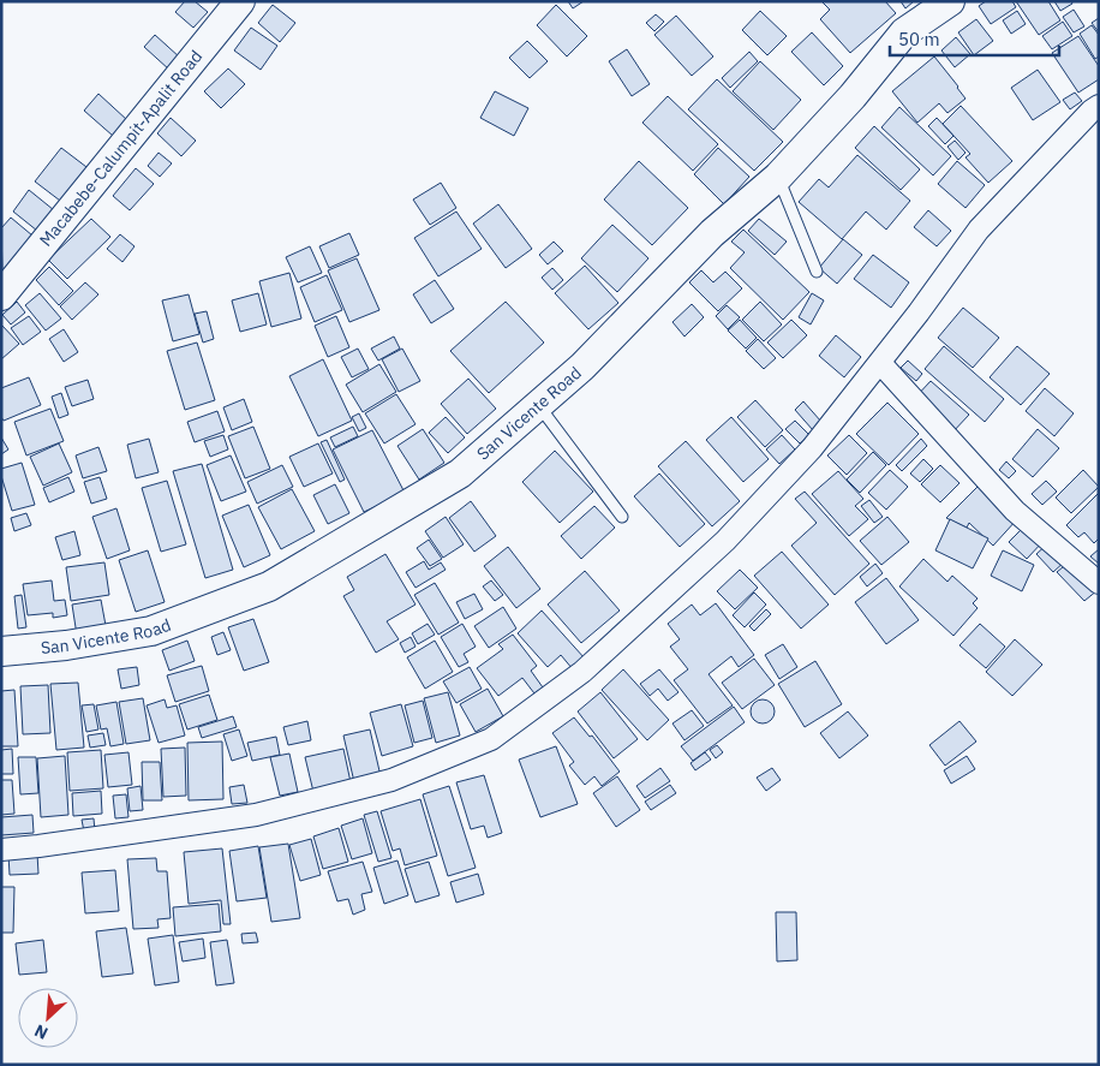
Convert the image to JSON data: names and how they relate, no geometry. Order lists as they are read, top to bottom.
{
  "streets": {
    "street": ["Macabebe-Calumpit-Apalit Road", "San Vicente Road"]
  },
  "scale_bar": "50 m",
  "north": "bottom left"
}
